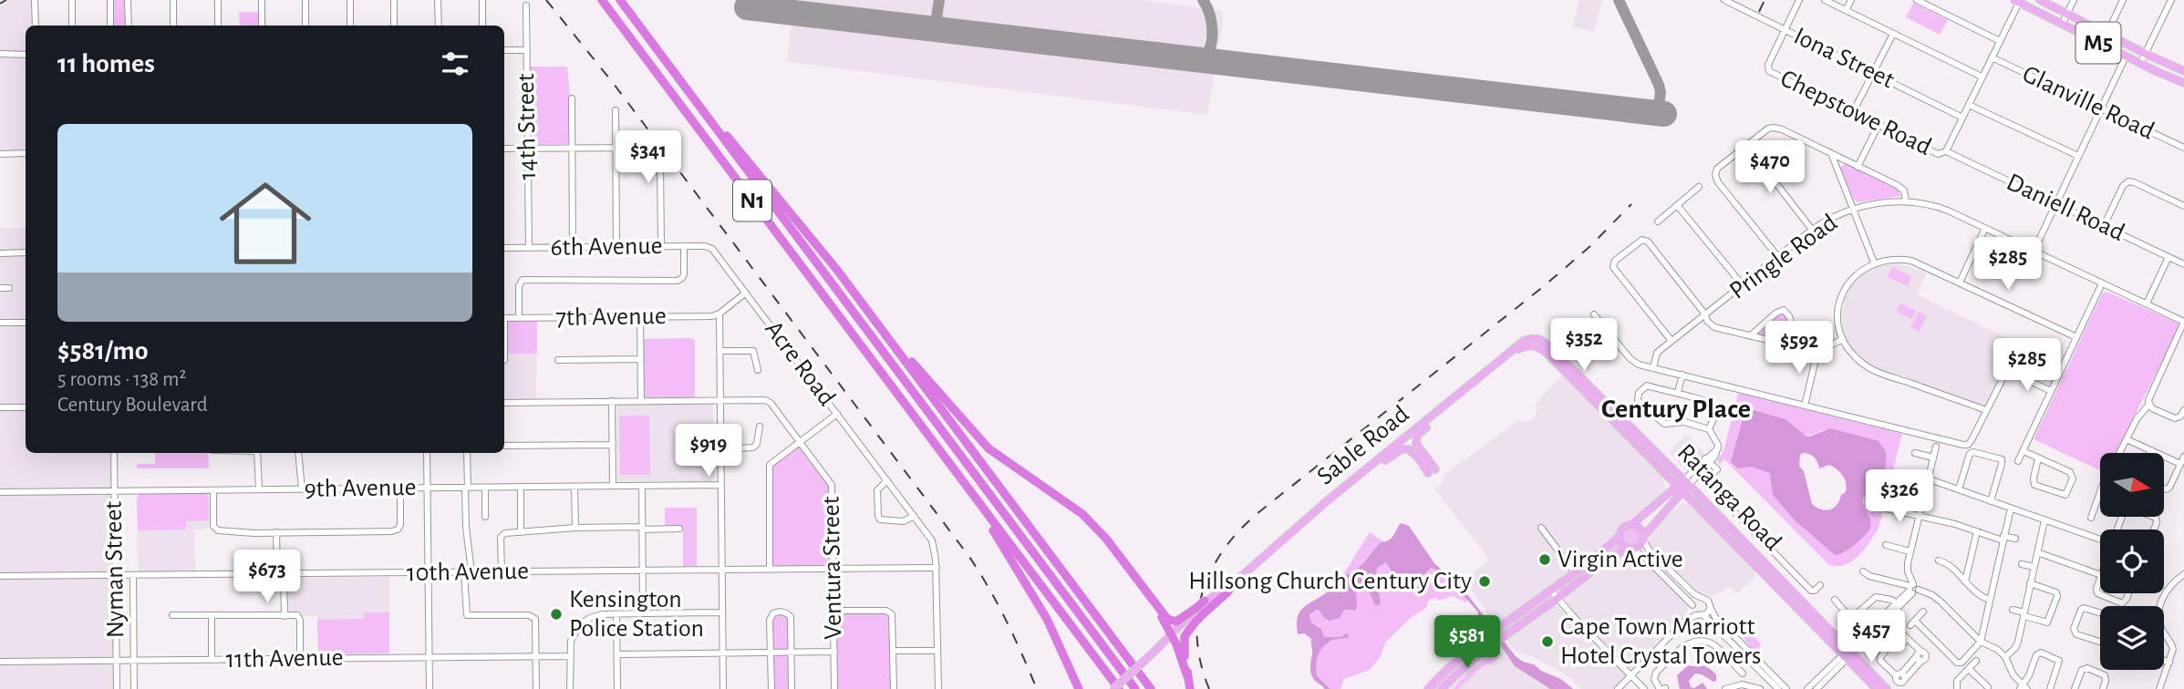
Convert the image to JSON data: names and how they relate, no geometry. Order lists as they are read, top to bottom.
{
  "streets": {
    "highway": ["N1"],
    "main road": ["M5", "Sable Road", "Ratanga Road"],
    "street": [
      "Iona Street",
      "Glanville Road",
      "Chepstowe Road",
      "14th Street",
      "Daniell Road",
      "6th Avenue",
      "Pringle Road",
      "7th Avenue",
      "Acre Road",
      "9th Avenue",
      "Ventura Street",
      "Nyman Street",
      "10th Avenue",
      "11th Avenue"
    ]
  },
  "crossings": [
    ["Iona Street", "Chepstowe Road"],
    ["Chepstowe Road", "Daniell Road"],
    ["14th Street", "6th Avenue"],
    ["6th Avenue", "Acre Road"],
    ["Acre Road", "10th Avenue"],
    ["Sable Road", "Ratanga Road"],
    ["9th Avenue", "Nyman Street"],
    ["Ventura Street", "10th Avenue"],
    ["Nyman Street", "10th Avenue"],
    ["Nyman Street", "11th Avenue"]
  ],
  "districts": ["Century Place"],
  "places": [
    "Virgin Active",
    "Hillsong Church Century City",
    "Kensington Police Station",
    "Cape Town Marriott Hotel Crystal Towers"
  ],
  "north": "right",
  "page": {
    "heading": "11 homes",
    "list": [
      {
        "name": "$581/mo",
        "note": "5 rooms · 138 m² · Century Boulevard"
      }
    ],
    "price": [
      "$341",
      "$470",
      "$285",
      "$352",
      "$592",
      "$285",
      "$919",
      "$326",
      "$673",
      "$457",
      "$581"
    ]
  }
}
